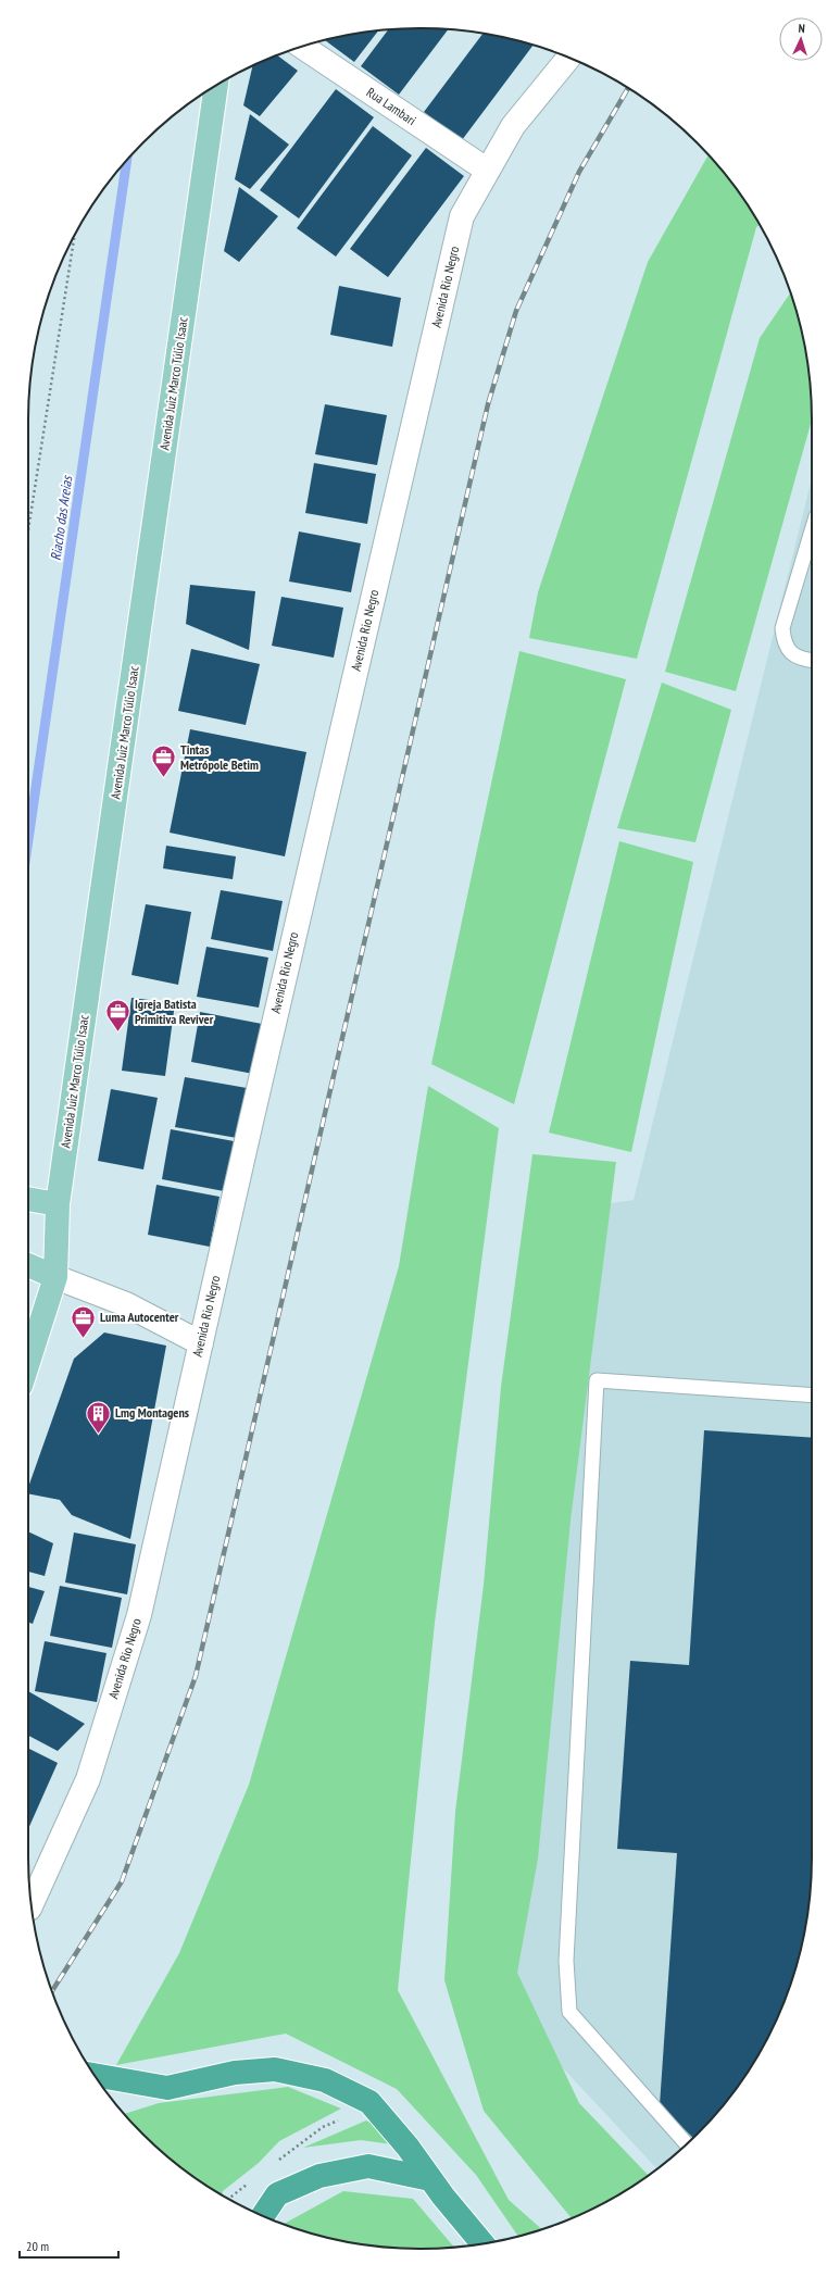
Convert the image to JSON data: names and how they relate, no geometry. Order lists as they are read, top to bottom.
{
  "streets": {
    "main road": ["Avenida Juiz Marco Túlio Isaac"],
    "street": ["Rua Lambari", "Avenida Rio Negro"]
  },
  "crossings": [
    ["Rua Lambari", "Avenida Rio Negro"]
  ],
  "water": ["Riacho das Areias"],
  "places": {
    "office": ["Tintas Metrópole Betim", "Igreja Batista Primitiva Reviver", "Luma Autocenter"],
    "building": ["Lmg Montagens"]
  },
  "scale_bar": "20 m",
  "north": "top"
}
